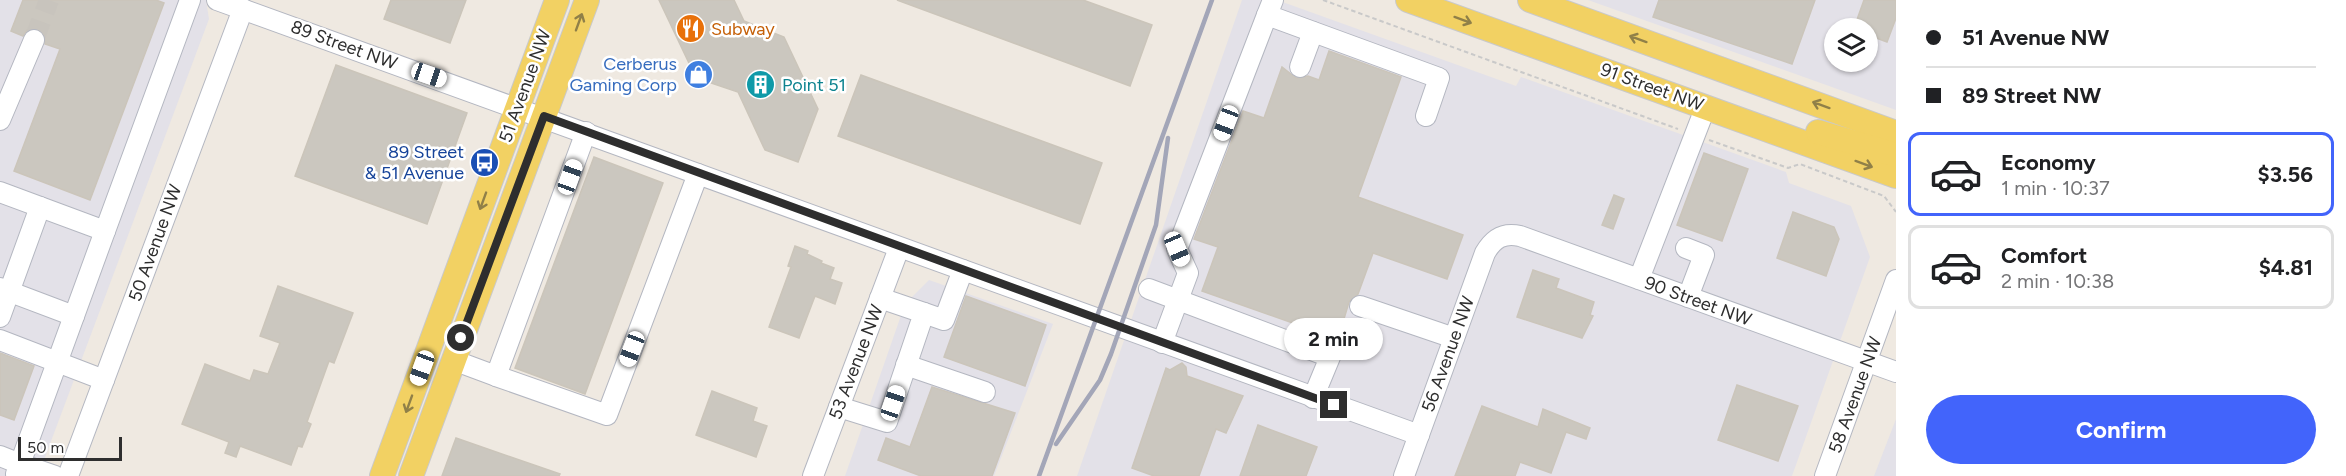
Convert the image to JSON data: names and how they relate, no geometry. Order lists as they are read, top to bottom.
{
  "streets": {
    "main road": ["51 Avenue NW", "91 Street NW"],
    "street": [
      "89 Street NW",
      "50 Avenue NW",
      "90 Street NW",
      "56 Avenue NW",
      "53 Avenue NW",
      "58 Avenue NW"
    ]
  },
  "crossings": [
    ["89 Street NW", "51 Avenue NW"],
    ["89 Street NW", "50 Avenue NW"],
    ["89 Street NW", "56 Avenue NW"],
    ["89 Street NW", "53 Avenue NW"],
    ["90 Street NW", "56 Avenue NW"],
    ["90 Street NW", "58 Avenue NW"]
  ],
  "places": {
    "restaurant": ["Subway"],
    "shop": ["Cerberus Gaming Corp"],
    "building": ["Point 51"],
    "bus stop": ["89 Street & 51 Avenue"]
  },
  "scale_bar": "50 m",
  "page": {
    "banner": ["51 Avenue NW", "89 Street NW"],
    "list": [
      {
        "name": "Economy",
        "note": "1 min · 10:37",
        "value": "$3.56"
      },
      {
        "name": "Comfort",
        "note": "2 min · 10:38",
        "value": "$4.81"
      }
    ],
    "bubble": "2 min",
    "buttons": "Confirm",
    "scale": "50 m"
  }
}
